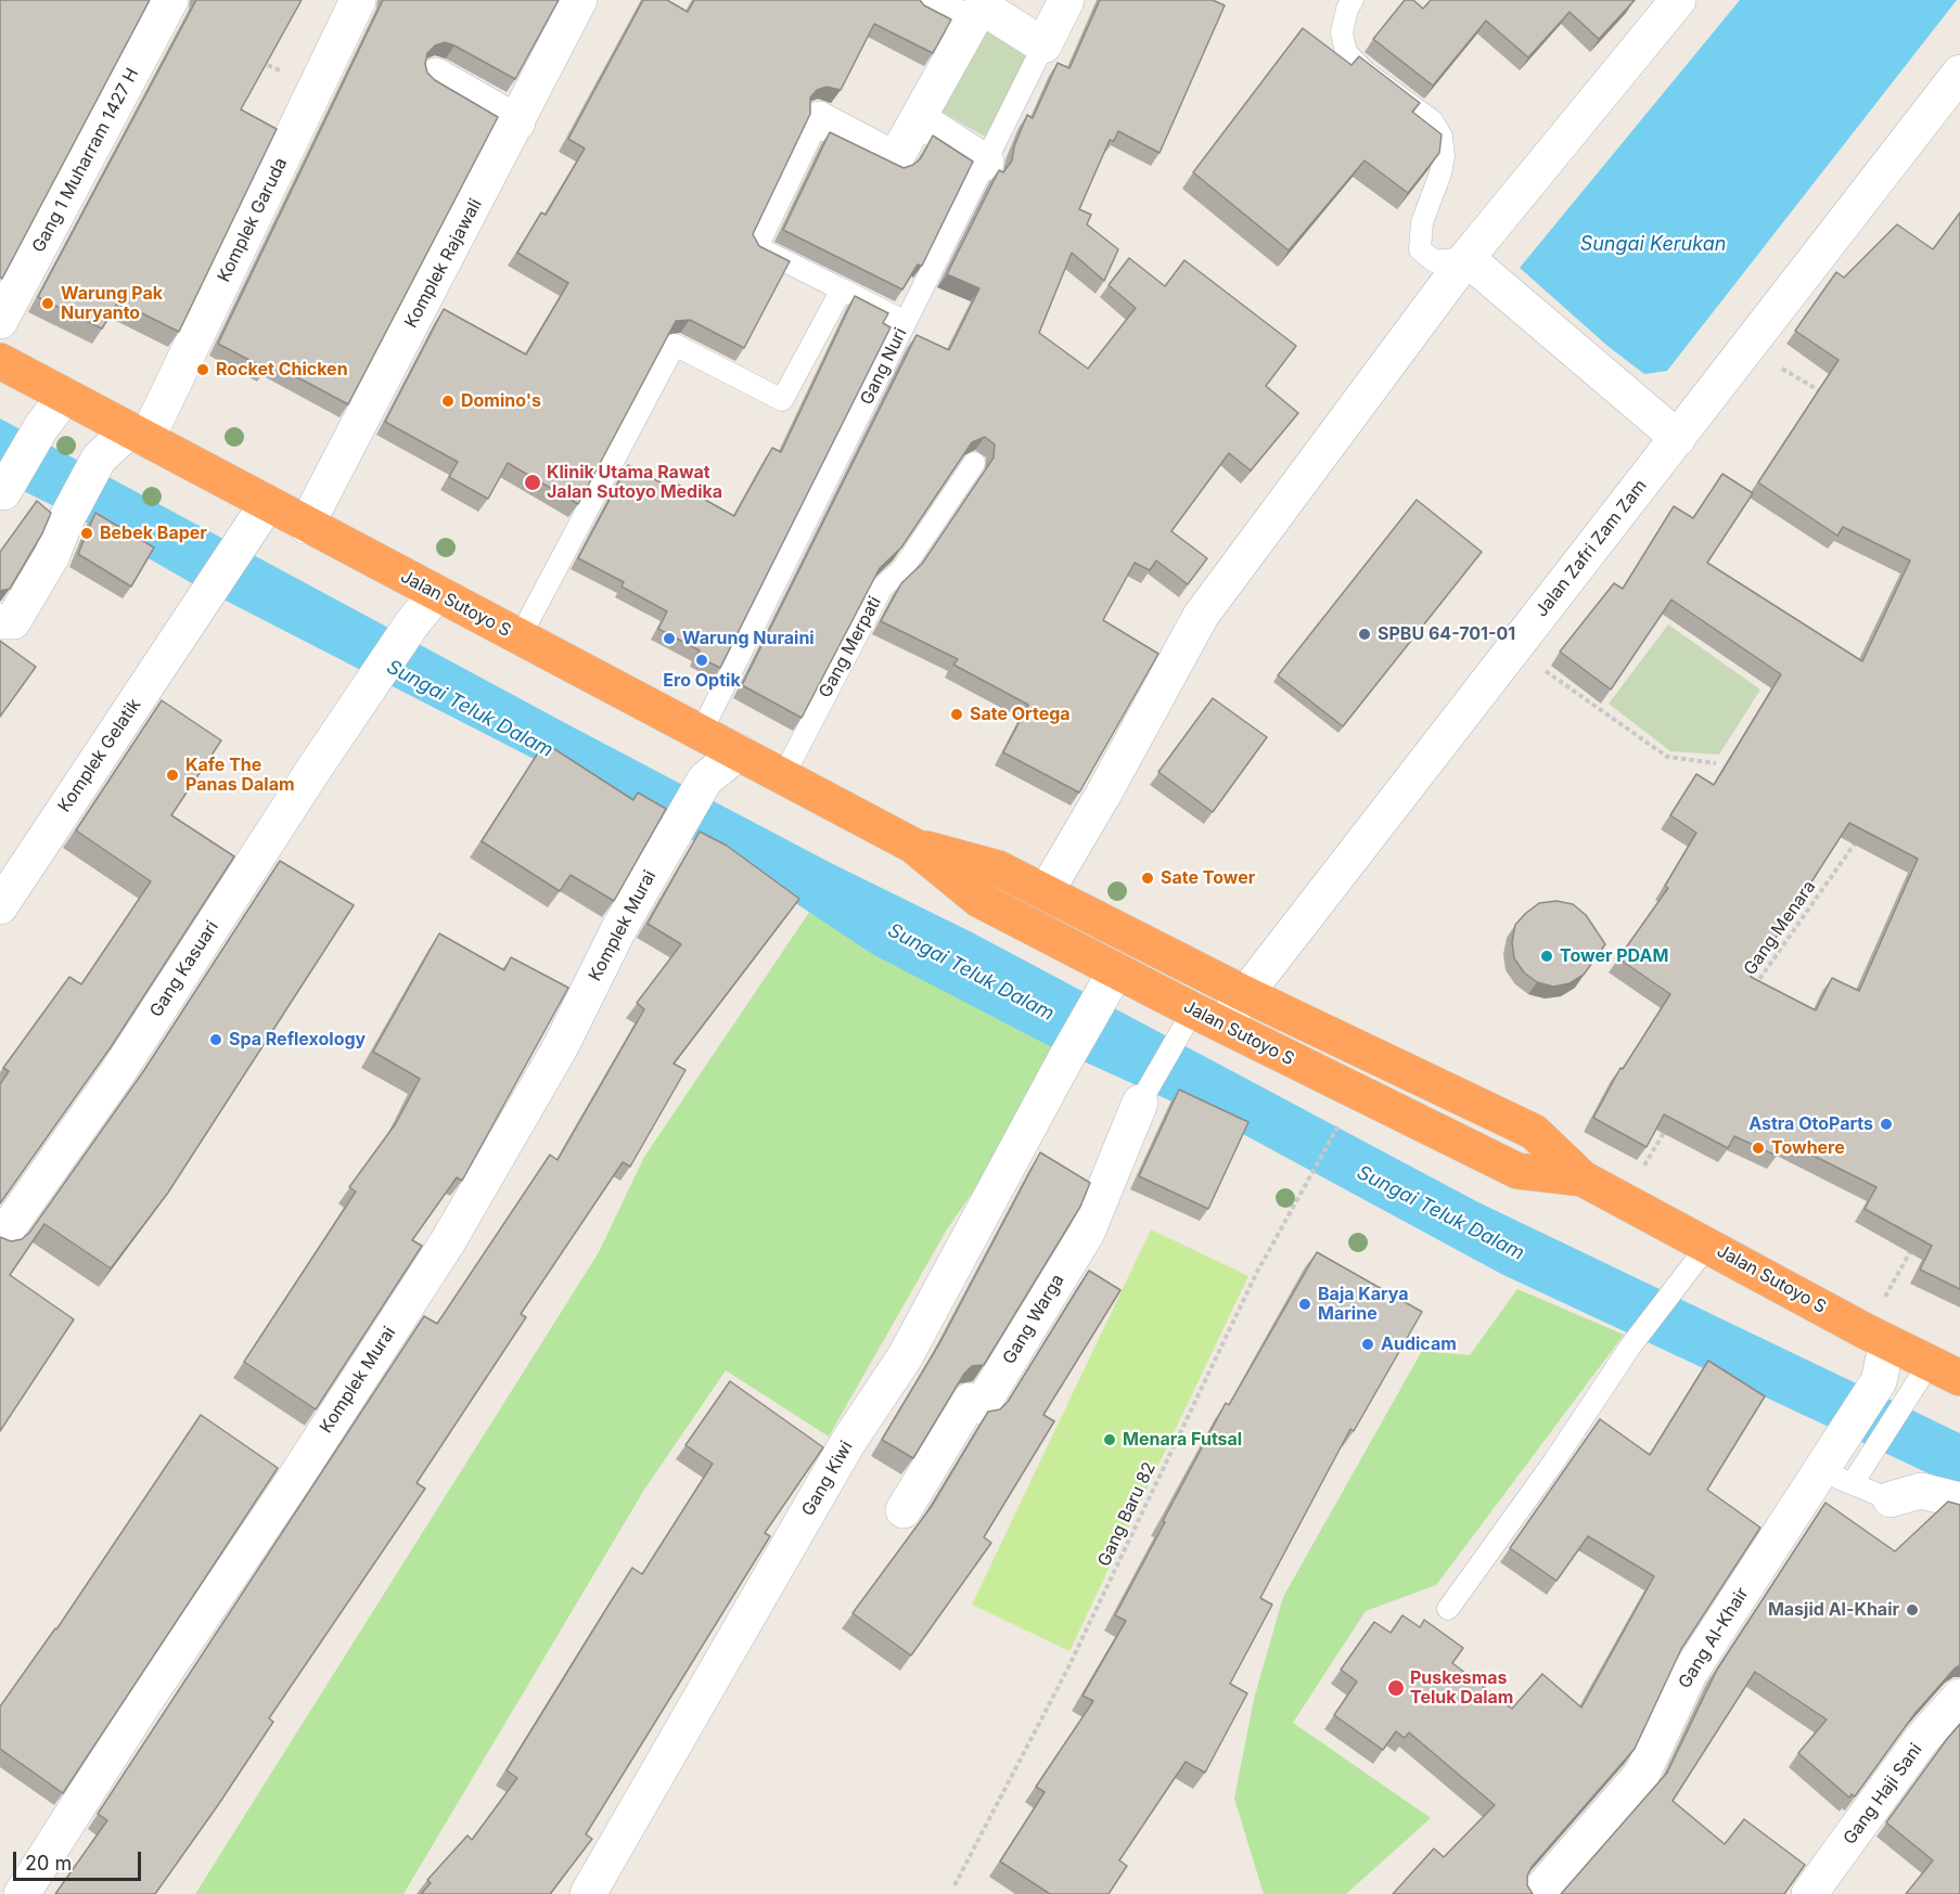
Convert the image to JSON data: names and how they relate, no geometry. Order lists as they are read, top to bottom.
{
  "streets": {
    "highway": ["Jalan Sutoyo S"],
    "street": [
      "Gang 1 Muharram 1427 H",
      "Komplek Garuda",
      "Komplek Rajawali",
      "Gang Nuri",
      "Jalan Zafri Zam Zam",
      "Komplek Gelatik",
      "Komplek Murai",
      "Gang Kasuari",
      "Gang Warga",
      "Gang Kiwi",
      "Gang Al-Khair",
      "Gang Haji Sani"
    ],
    "lane": ["Gang Merpati"],
    "path": ["Gang Menara", "Gang Baru 82"]
  },
  "crossings": [
    ["Komplek Garuda", "Jalan Sutoyo S"],
    ["Komplek Rajawali", "Jalan Sutoyo S"],
    ["Gang Nuri", "Jalan Sutoyo S"],
    ["Jalan Zafri Zam Zam", "Jalan Sutoyo S"],
    ["Jalan Sutoyo S", "Gang Merpati"],
    ["Jalan Sutoyo S", "Komplek Gelatik"],
    ["Jalan Sutoyo S", "Komplek Murai"],
    ["Jalan Sutoyo S", "Gang Kasuari"],
    ["Jalan Sutoyo S", "Gang Kiwi"],
    ["Jalan Sutoyo S", "Gang Al-Khair"]
  ],
  "water": ["Sungai Kerukan", "Sungai Teluk Dalam"],
  "places": [
    "Warung Pak Nuryanto",
    "Rocket Chicken",
    "Domino's",
    "Klinik Utama Rawat Jalan Sutoyo Medika",
    "Bebek Baper",
    "SPBU 64-701-01",
    "Warung Nuraini",
    "Ero Optik",
    "Sate Ortega",
    "Kafe The Panas Dalam",
    "Sate Tower",
    "Tower PDAM",
    "Spa Reflexology",
    "Astra OtoParts",
    "Towhere",
    "Baja Karya Marine",
    "Audicam",
    "Menara Futsal",
    "Masjid Al-Khair",
    "Puskesmas Teluk Dalam"
  ],
  "scale_bar": "20 m"
}
